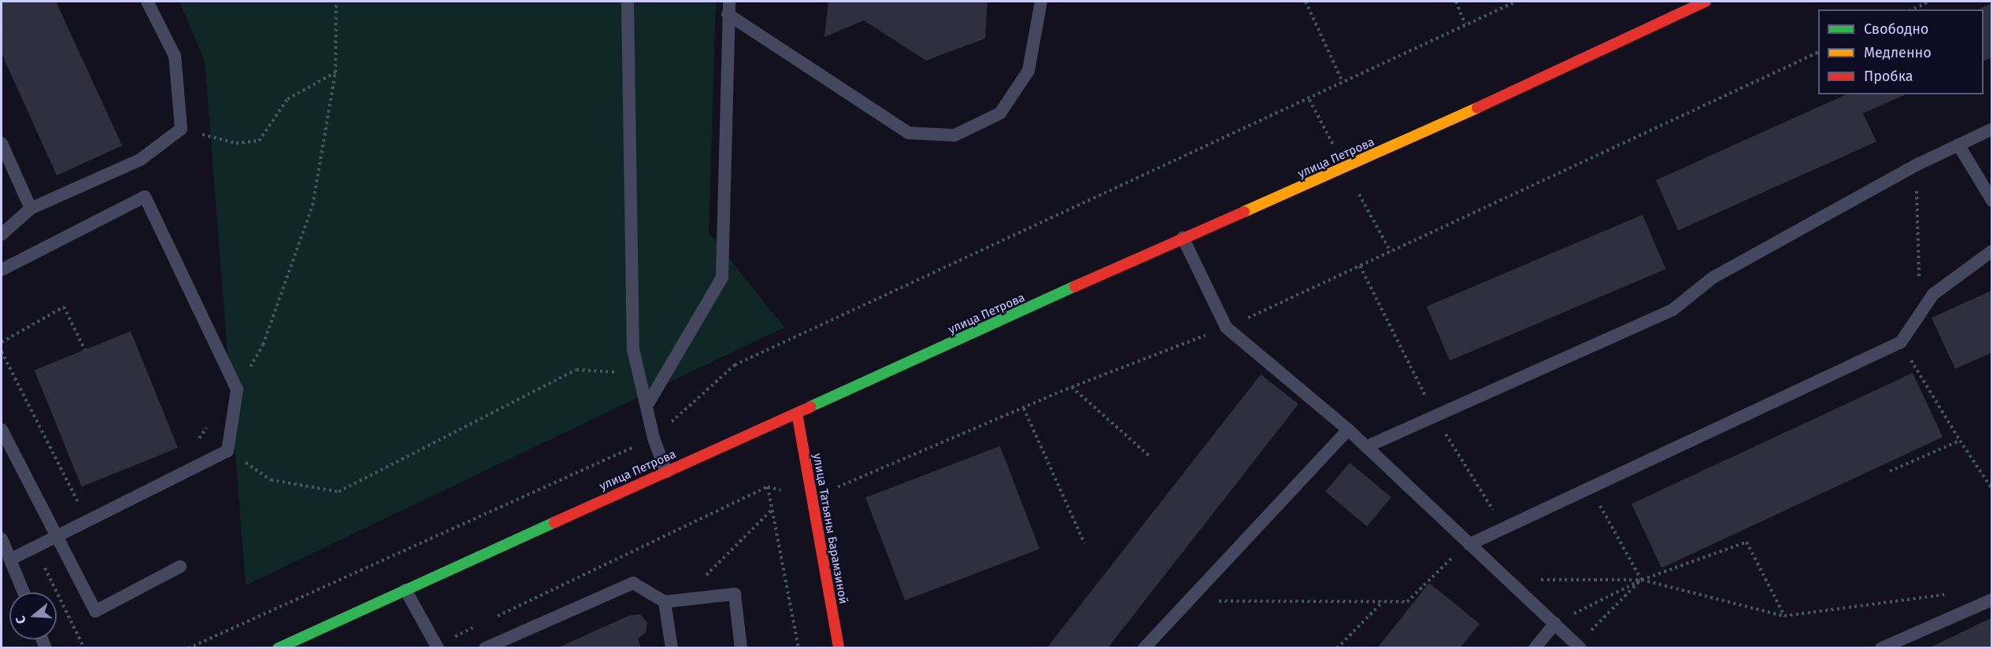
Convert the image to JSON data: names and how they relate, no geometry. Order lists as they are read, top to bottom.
{
  "streets": {
    "main road": ["улица Петрова", "улица Татьяны Барамзиной"]
  },
  "crossings": [
    ["улица Петрова", "улица Татьяны Барамзиной"]
  ],
  "legend": ["Свободно", "Медленно", "Пробка"],
  "north": "left"
}
